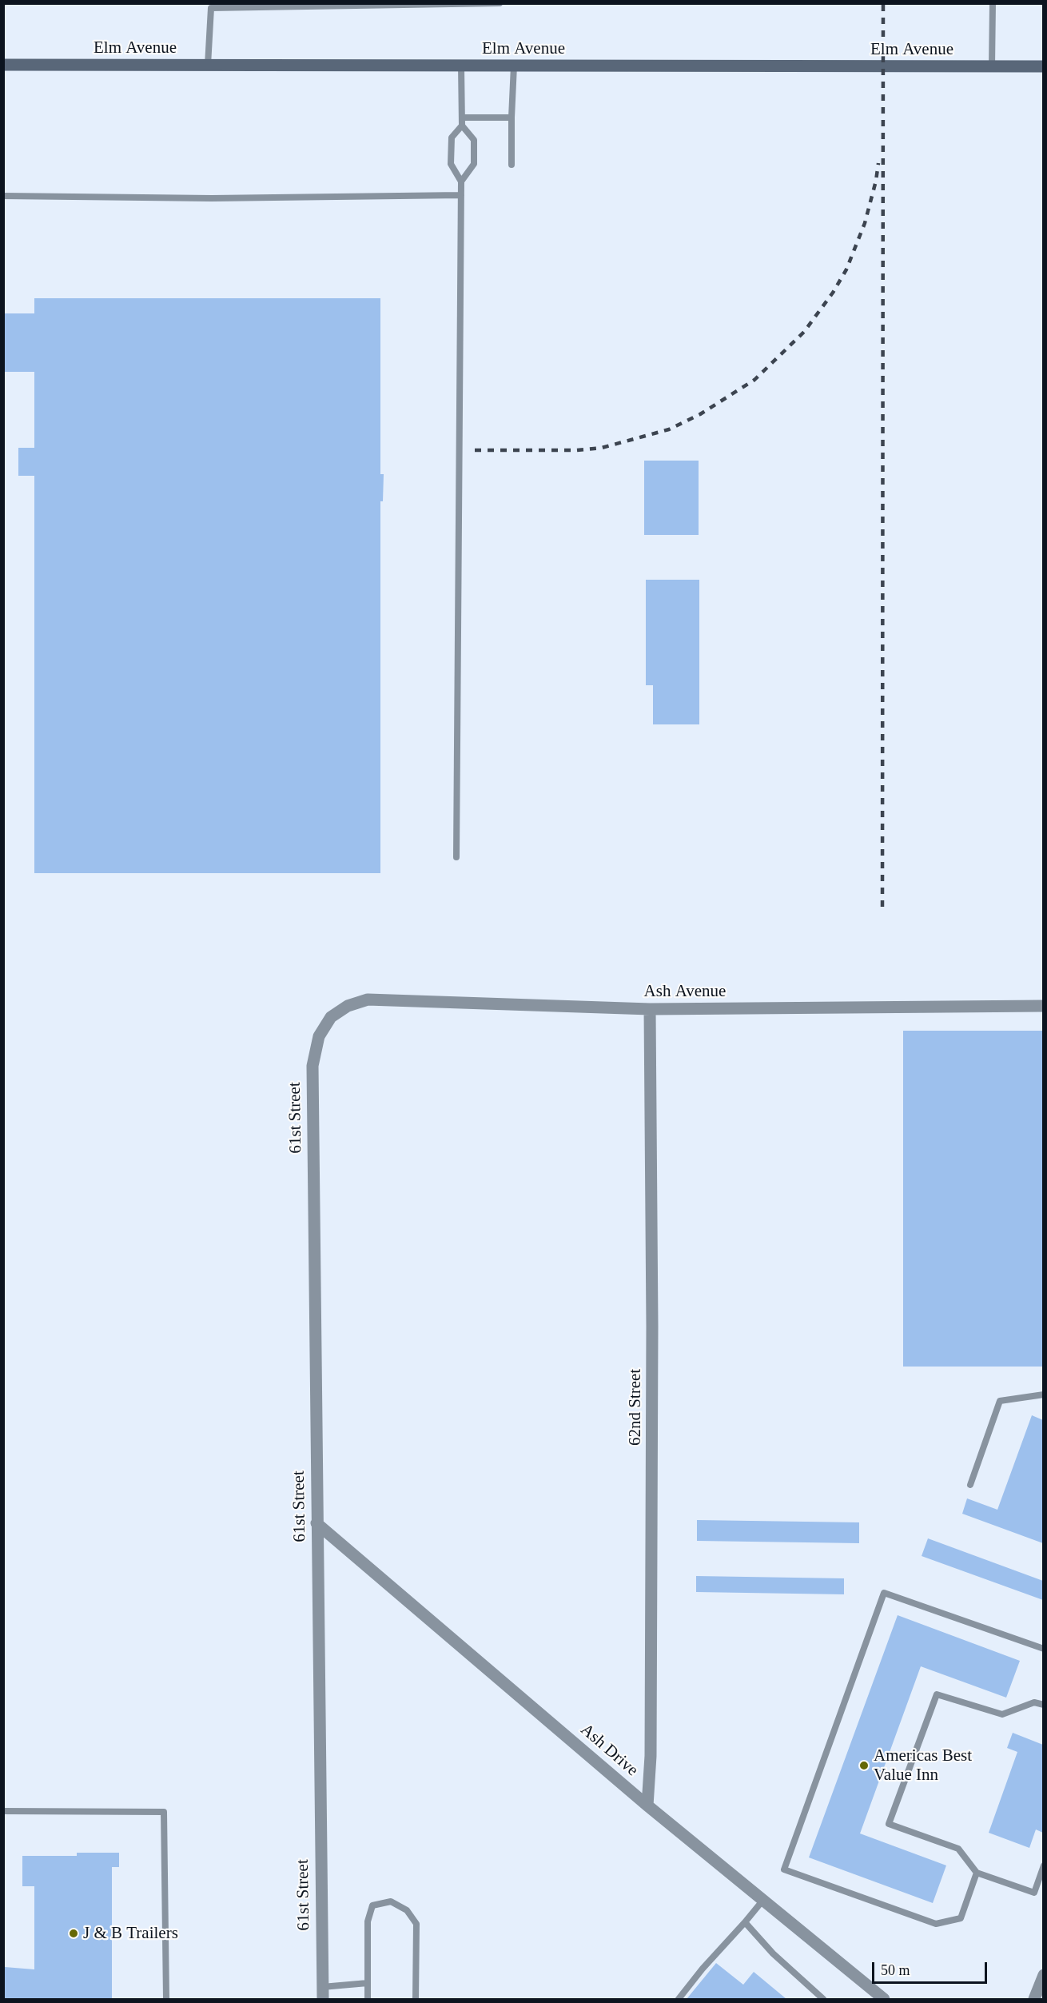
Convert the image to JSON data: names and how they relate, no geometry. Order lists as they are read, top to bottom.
{
  "streets": {
    "street": [
      "Elm Avenue",
      "Ash Avenue",
      "61st Street",
      "62nd Street",
      "Ash Drive"
    ]
  },
  "crossings": [
    ["Ash Avenue", "61st Street"],
    ["Ash Avenue", "62nd Street"],
    ["61st Street", "Ash Drive"],
    ["62nd Street", "Ash Drive"]
  ],
  "places": ["Americas Best Value Inn", "J & B Trailers"],
  "scale_bar": "50 m"
}
